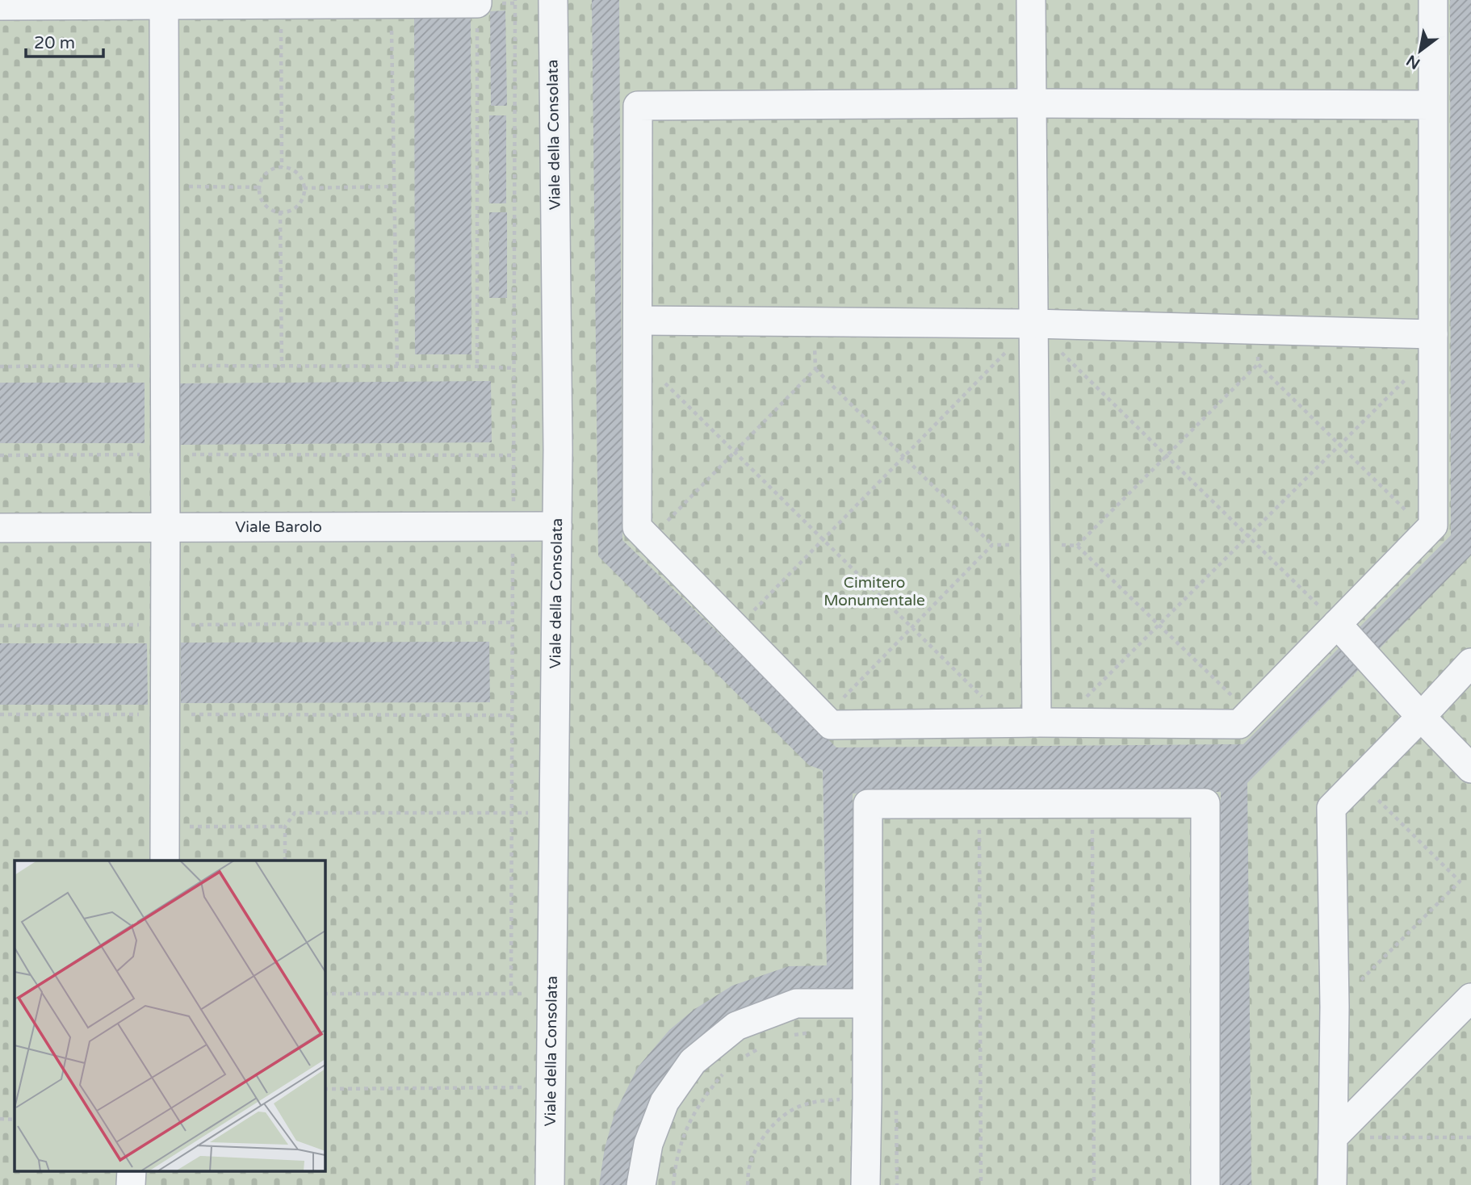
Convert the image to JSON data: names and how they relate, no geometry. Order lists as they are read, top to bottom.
{
  "streets": {
    "street": ["Viale della Consolata", "Viale Barolo"]
  },
  "crossings": [
    ["Viale della Consolata", "Viale Barolo"]
  ],
  "parks": ["Cimitero Monumentale"],
  "scale_bar": "20 m",
  "north": "bottom left"
}
